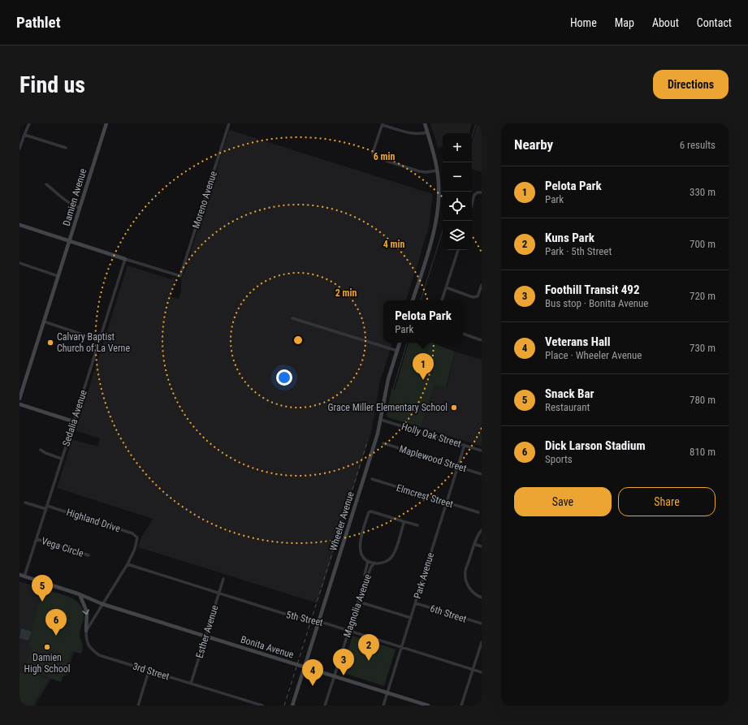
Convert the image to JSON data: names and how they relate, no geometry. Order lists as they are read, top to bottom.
{
  "streets": {
    "main road": ["Damien Avenue", "Wheeler Avenue", "Bonita Avenue"],
    "street": [
      "Moreno Avenue",
      "Sedalia Avenue",
      "Holly Oak Street",
      "Maplewood Street",
      "Elmcrest Street",
      "Highland Drive",
      "Vega Circle",
      "Park Avenue",
      "Magnolia Avenue",
      "6th Street",
      "5th Street",
      "Esther Avenue",
      "3rd Street"
    ]
  },
  "crossings": [
    ["Moreno Avenue", "Sedalia Avenue"],
    ["Sedalia Avenue", "Highland Drive"],
    ["Sedalia Avenue", "Vega Circle"],
    ["Sedalia Avenue", "Bonita Avenue"],
    ["Holly Oak Street", "Wheeler Avenue"],
    ["Holly Oak Street", "Park Avenue"],
    ["Maplewood Street", "Park Avenue"],
    ["Elmcrest Street", "Park Avenue"],
    ["Highland Drive", "5th Street"],
    ["Wheeler Avenue", "5th Street"],
    ["Wheeler Avenue", "Bonita Avenue"],
    ["Park Avenue", "6th Street"],
    ["Park Avenue", "5th Street"],
    ["Park Avenue", "Bonita Avenue"],
    ["Magnolia Avenue", "5th Street"],
    ["Magnolia Avenue", "Bonita Avenue"],
    ["5th Street", "Esther Avenue"],
    ["Esther Avenue", "Bonita Avenue"],
    ["Esther Avenue", "3rd Street"]
  ],
  "places": ["Calvary Baptist Church of La Verne", "Grace Miller Elementary School", "Damien High School"],
  "page": {
    "header": "Pathlet",
    "nav": [
      "Home",
      "Map",
      "About",
      "Contact"
    ],
    "buttons": [
      "Directions",
      ["Save", "Share"]
    ],
    "title": "Find us",
    "heading": ["Nearby", "6 results"],
    "map_buttons": ["+", "−"],
    "list": [
      {
        "mark": "1",
        "name": "Pelota Park",
        "note": "Park",
        "value": "330 m"
      },
      {
        "mark": "2",
        "name": "Kuns Park",
        "note": "Park · 5th Street",
        "value": "700 m"
      },
      {
        "mark": "3",
        "name": "Foothill Transit 492",
        "note": "Bus stop · Bonita Avenue",
        "value": "720 m"
      },
      {
        "mark": "4",
        "name": "Veterans Hall",
        "note": "Place · Wheeler Avenue",
        "value": "730 m"
      },
      {
        "mark": "5",
        "name": "Snack Bar",
        "note": "Restaurant",
        "value": "780 m"
      },
      {
        "mark": "6",
        "name": "Dick Larson Stadium",
        "note": "Sports",
        "value": "810 m"
      }
    ],
    "popup": ["Pelota Park", "Park"],
    "pins": [
      "1",
      "5",
      "6",
      "2",
      "3",
      "4"
    ]
  },
  "rings": ["6 min", "4 min", "2 min"]
}
